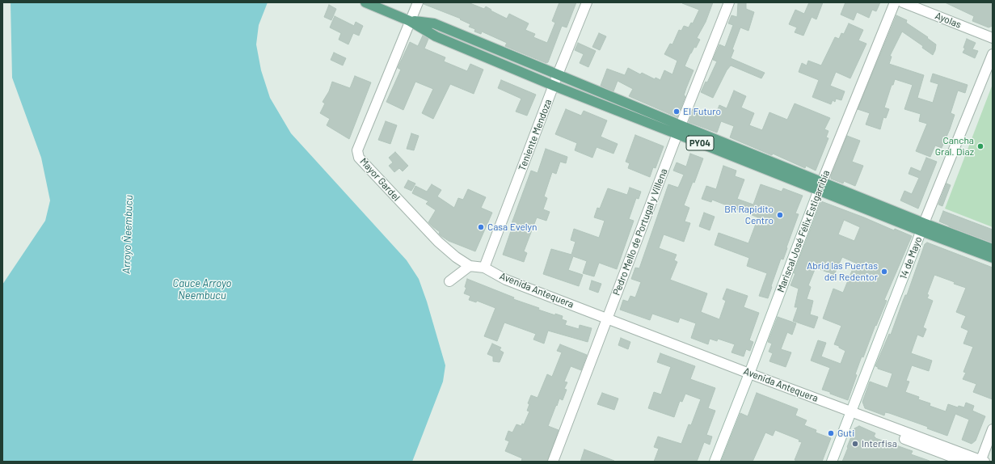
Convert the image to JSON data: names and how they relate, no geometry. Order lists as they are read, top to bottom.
{
  "streets": {
    "main road": ["PY04"],
    "street": [
      "Ayolas",
      "Teniente Mendoza",
      "Mayor Gardel",
      "Mariscal José Félix Estigarribia",
      "Pedro Mello de Portugal y Villena",
      "14 de Mayo",
      "Avenida Antequera"
    ]
  },
  "crossings": [
    ["Teniente Mendoza", "PY04"],
    ["Teniente Mendoza", "Mayor Gardel"],
    ["Teniente Mendoza", "Avenida Antequera"],
    ["PY04", "Mayor Gardel"],
    ["PY04", "Mariscal José Félix Estigarribia"],
    ["PY04", "Pedro Mello de Portugal y Villena"],
    ["PY04", "14 de Mayo"],
    ["Mayor Gardel", "Avenida Antequera"],
    ["Mariscal José Félix Estigarribia", "Avenida Antequera"],
    ["Pedro Mello de Portugal y Villena", "Avenida Antequera"],
    ["14 de Mayo", "Avenida Antequera"]
  ],
  "water": ["Arroyo Ñeembucu", "Cauce Arroyo Ñeembucu"],
  "places": [
    "El Futuro",
    "Cancha Gral. Diaz",
    "BR Rapidito Centro",
    "Casa Evelyn",
    "Abrid las Puertas del Redentor",
    "Guti",
    "Interfisa"
  ]
}
